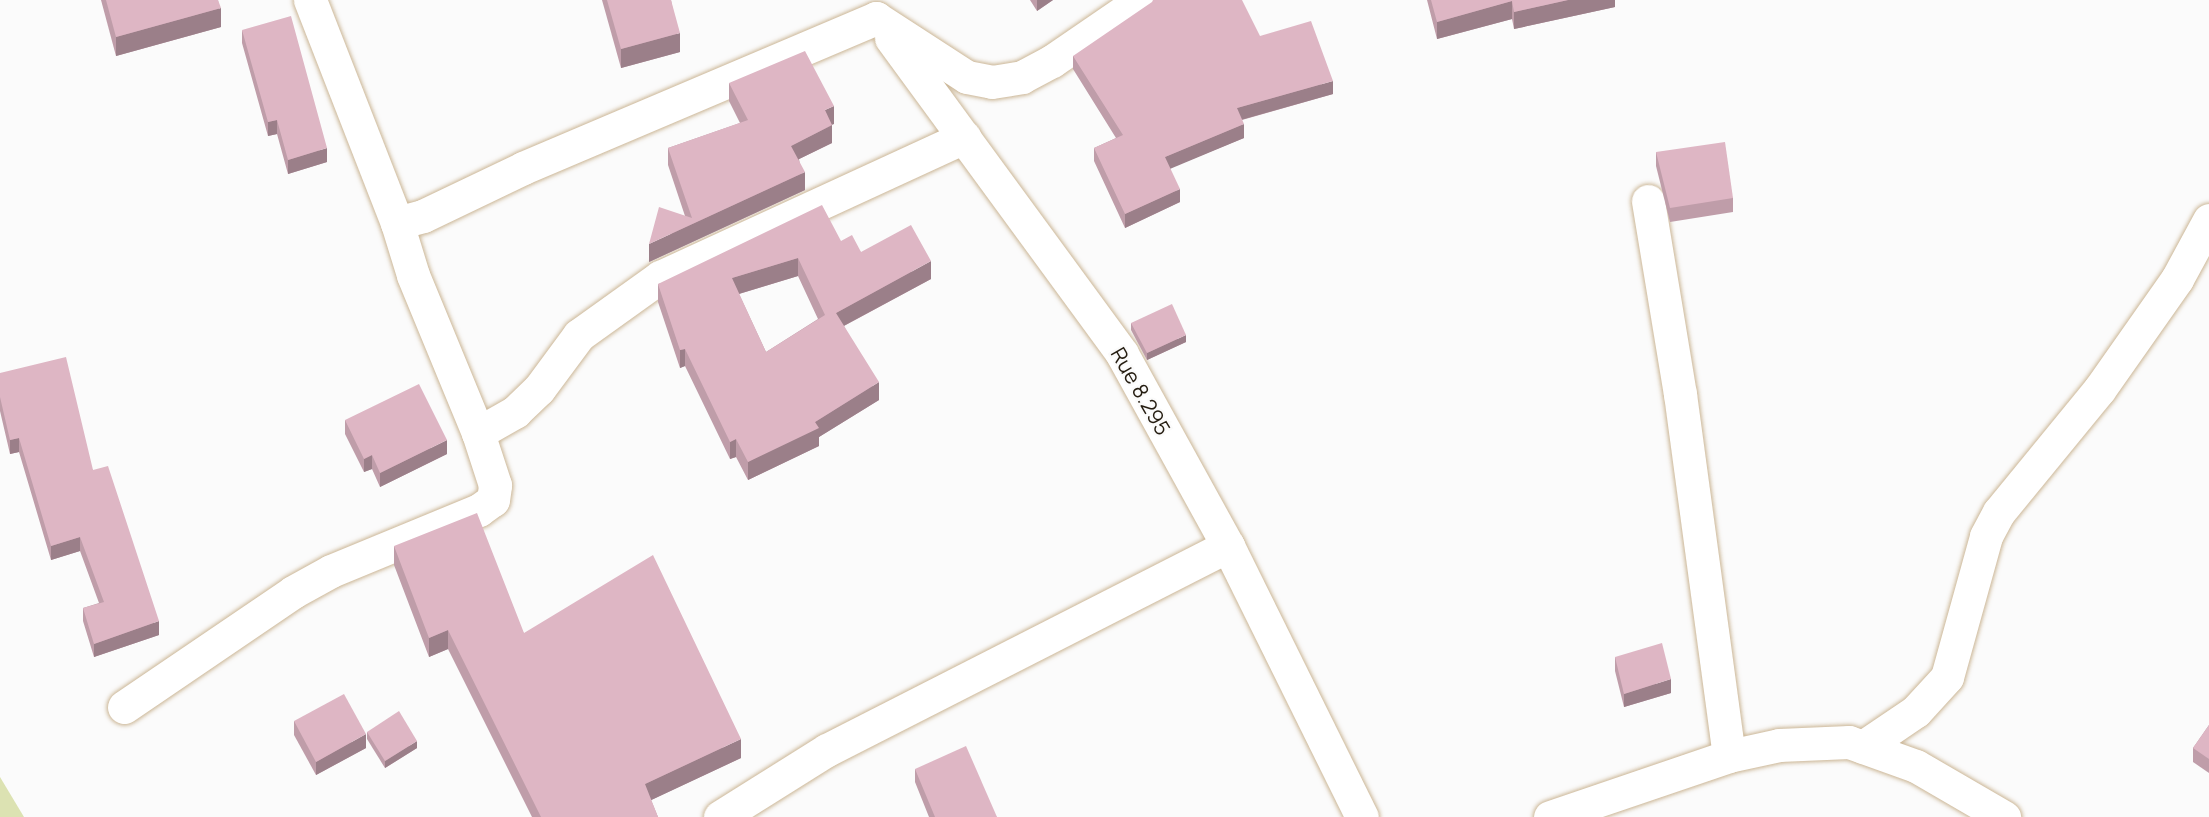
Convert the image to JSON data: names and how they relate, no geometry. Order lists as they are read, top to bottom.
{
  "streets": {
    "street": ["Rue 8.295"]
  }
}
